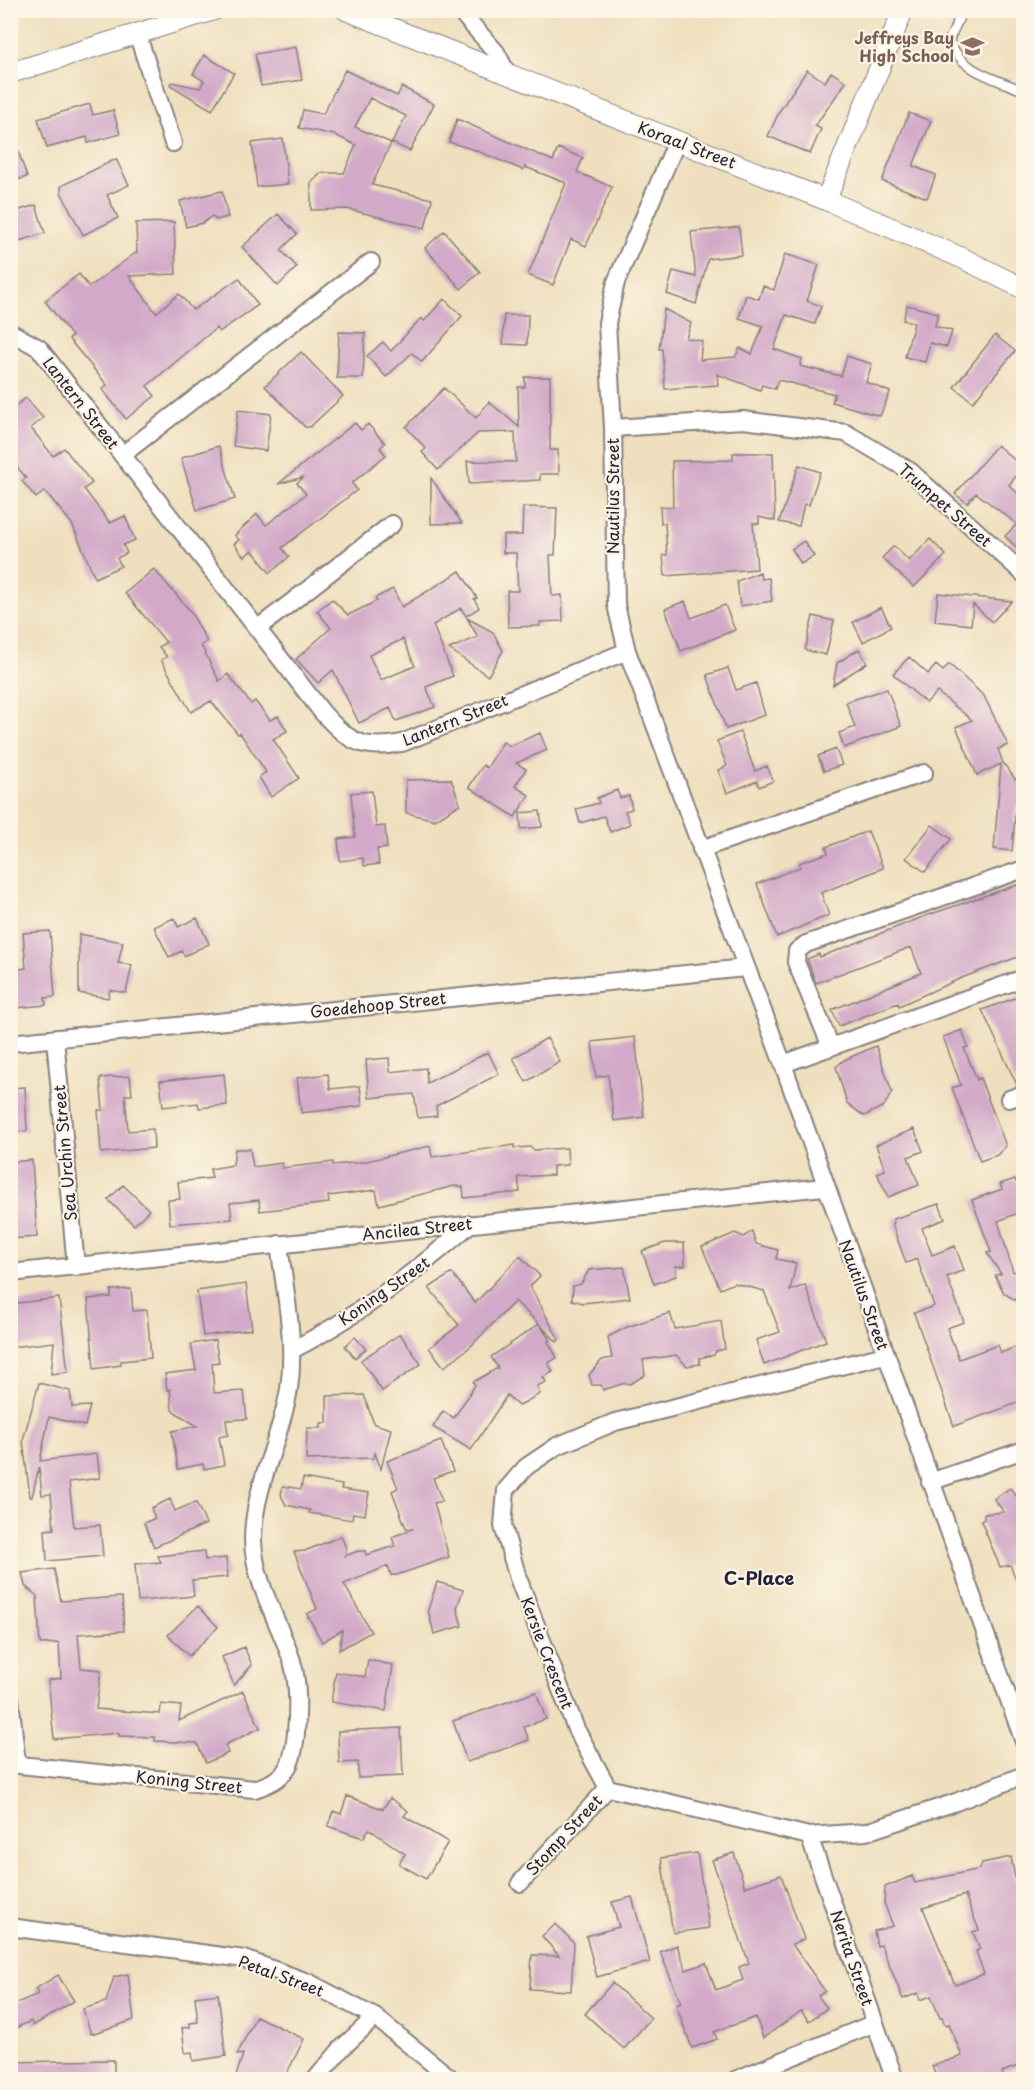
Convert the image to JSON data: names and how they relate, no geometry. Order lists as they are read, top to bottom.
{
  "streets": {
    "street": [
      "Koraal Street",
      "Lantern Street",
      "Nautilus Street",
      "Trumpet Street",
      "Goedehoop Street",
      "Sea Urchin Street",
      "Ancilea Street",
      "Koning Street",
      "Kersie Crescent",
      "Stomp Street",
      "Nerita Street",
      "Petal Street"
    ]
  },
  "crossings": [
    ["Koraal Street", "Nautilus Street"],
    ["Lantern Street", "Nautilus Street"],
    ["Nautilus Street", "Trumpet Street"],
    ["Nautilus Street", "Goedehoop Street"],
    ["Nautilus Street", "Ancilea Street"],
    ["Nautilus Street", "Kersie Crescent"],
    ["Goedehoop Street", "Sea Urchin Street"],
    ["Sea Urchin Street", "Ancilea Street"],
    ["Ancilea Street", "Koning Street"],
    ["Kersie Crescent", "Stomp Street"]
  ],
  "districts": ["C-Place"],
  "places": {
    "school or university": ["Jeffreys Bay High School"]
  }
}
